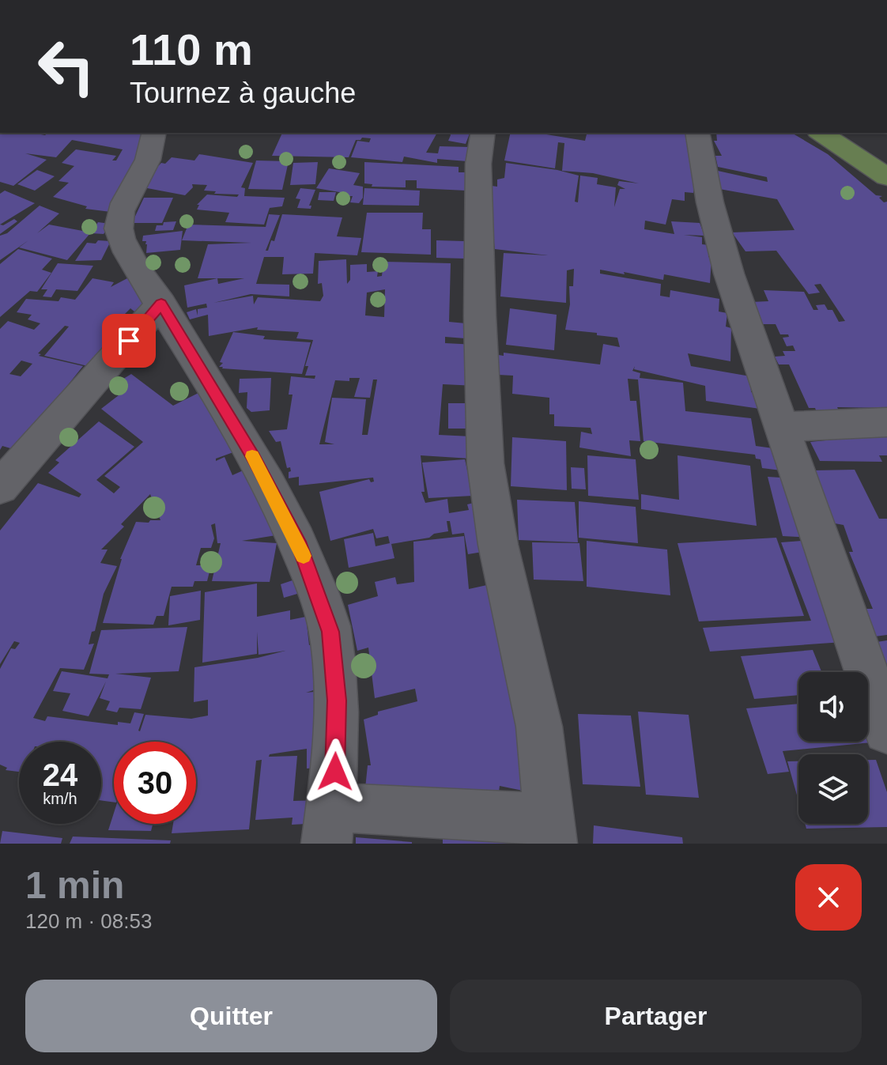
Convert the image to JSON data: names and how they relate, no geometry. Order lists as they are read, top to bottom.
{
  "page": {
    "turn": ["110 m", "Tournez à gauche"],
    "speed": "24 km/h",
    "limit": "30",
    "heading": ["1 min", "120 m · 08:53"],
    "buttons": ["Quitter", "Partager"]
  }
}
